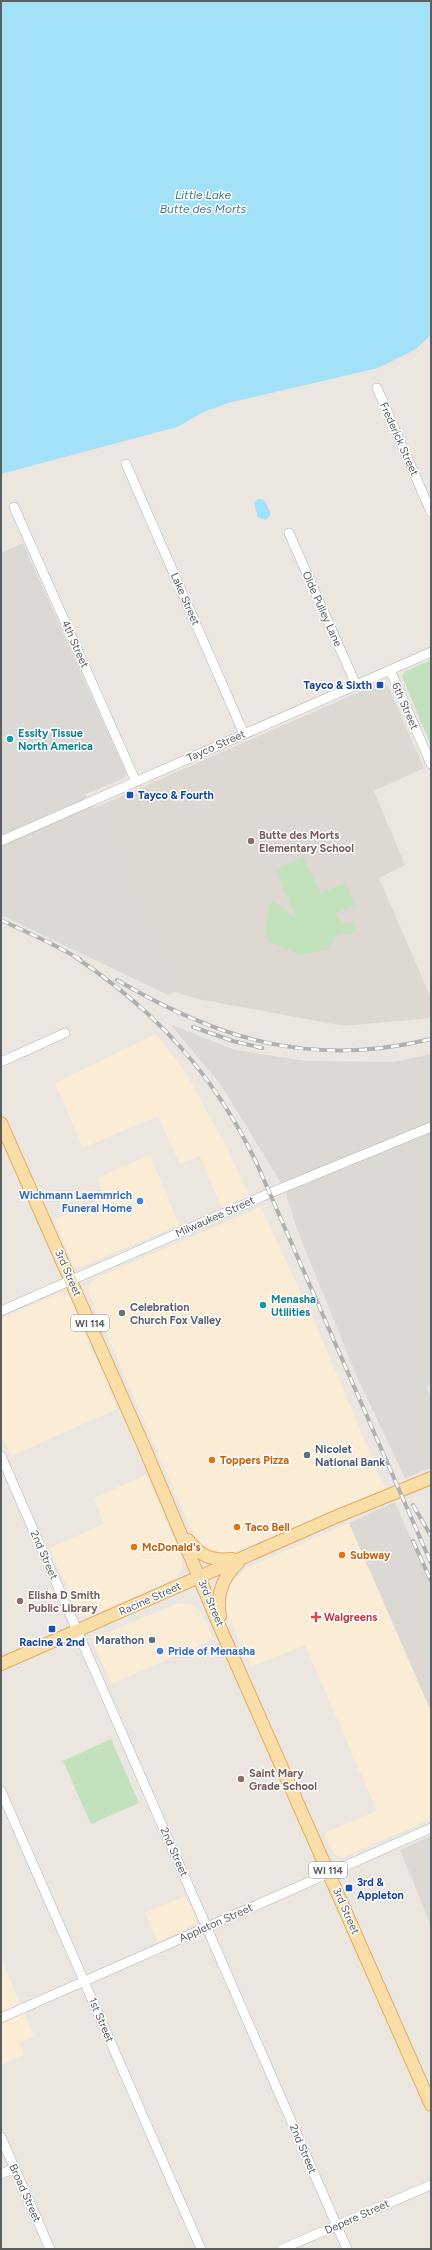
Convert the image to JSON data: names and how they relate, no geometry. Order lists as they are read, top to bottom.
{
  "streets": {
    "main road": ["3rd Street", "WI 114", "Racine Street"],
    "street": [
      "Frederick Street",
      "Lake Street",
      "Olde Pulley Lane",
      "4th Street",
      "6th Street",
      "Tayco Street",
      "Milwaukee Street",
      "2nd Street",
      "Appleton Street",
      "1st Street",
      "Broad Street",
      "Depere Street"
    ]
  },
  "crossings": [
    ["Lake Street", "Tayco Street"],
    ["Olde Pulley Lane", "Tayco Street"],
    ["4th Street", "Tayco Street"],
    ["6th Street", "Tayco Street"],
    ["Milwaukee Street", "3rd Street"],
    ["3rd Street", "Racine Street"],
    ["3rd Street", "Appleton Street"],
    ["2nd Street", "Racine Street"],
    ["2nd Street", "Appleton Street"],
    ["2nd Street", "Depere Street"],
    ["Appleton Street", "1st Street"]
  ],
  "water": ["Little Lake Butte des Morts"],
  "places": {
    "transit": [
      "Tayco & Sixth",
      "Tayco & Fourth",
      "Racine & 2nd",
      "3rd & Appleton"
    ],
    "other": [
      "Essity Tissue North America",
      "Butte des Morts Elementary School",
      "Wichmann Laemmrich Funeral Home",
      "Menasha Utilities",
      "Celebration Church Fox Valley",
      "Nicolet National Bank",
      "Toppers Pizza",
      "Taco Bell",
      "McDonald's",
      "Subway",
      "Elisha D Smith Public Library",
      "Marathon",
      "Pride of Menasha",
      "Saint Mary Grade School"
    ],
    "health": ["Walgreens"]
  }
}
